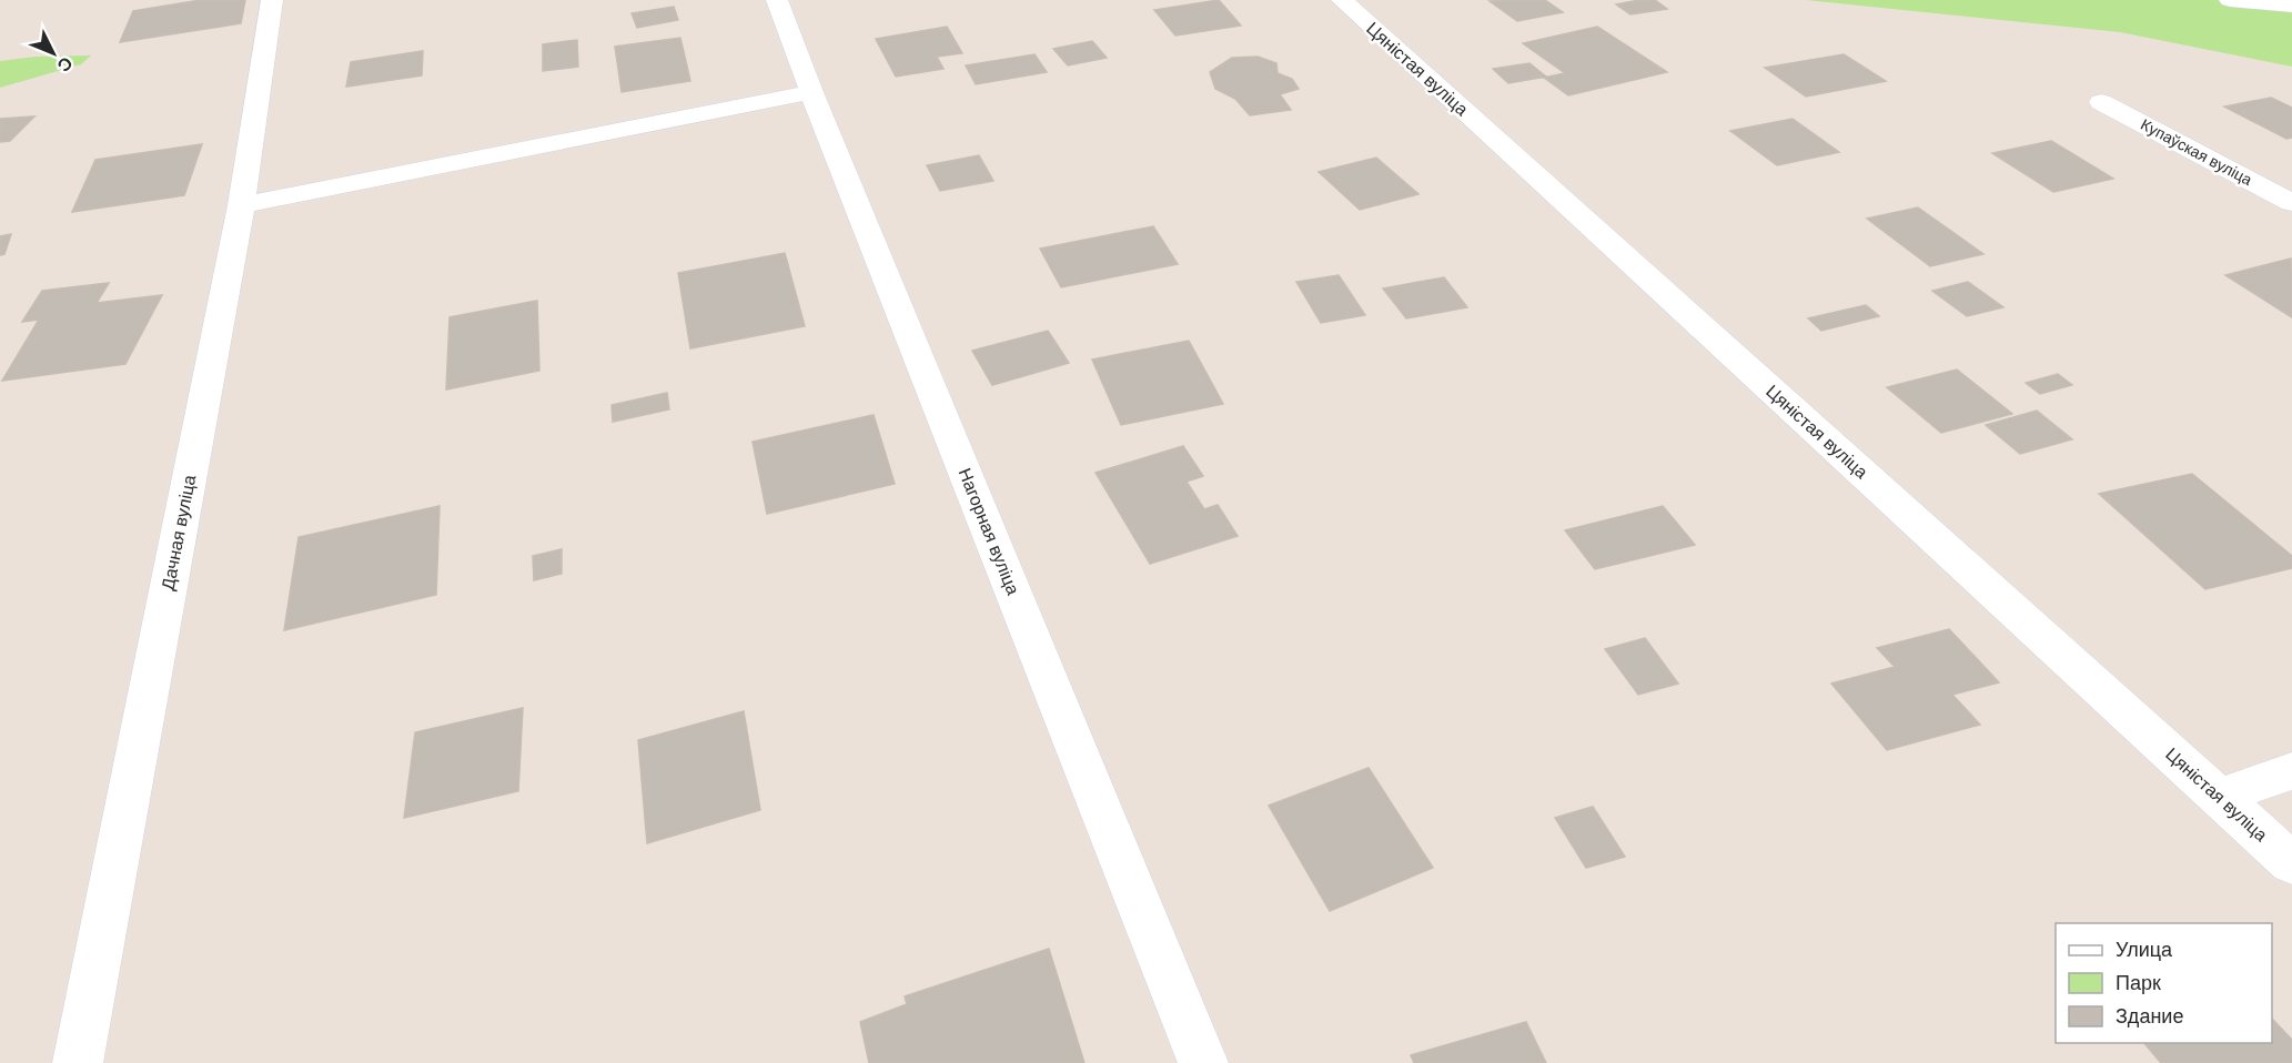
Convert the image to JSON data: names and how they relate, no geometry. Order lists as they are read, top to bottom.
{
  "streets": {
    "street": [
      "Цяністая вуліца",
      "Купаўская вуліца",
      "Нагорная вуліца",
      "Дачная вуліца"
    ]
  },
  "legend": ["Улица", "Парк", "Здание"],
  "north": "bottom right"
}
